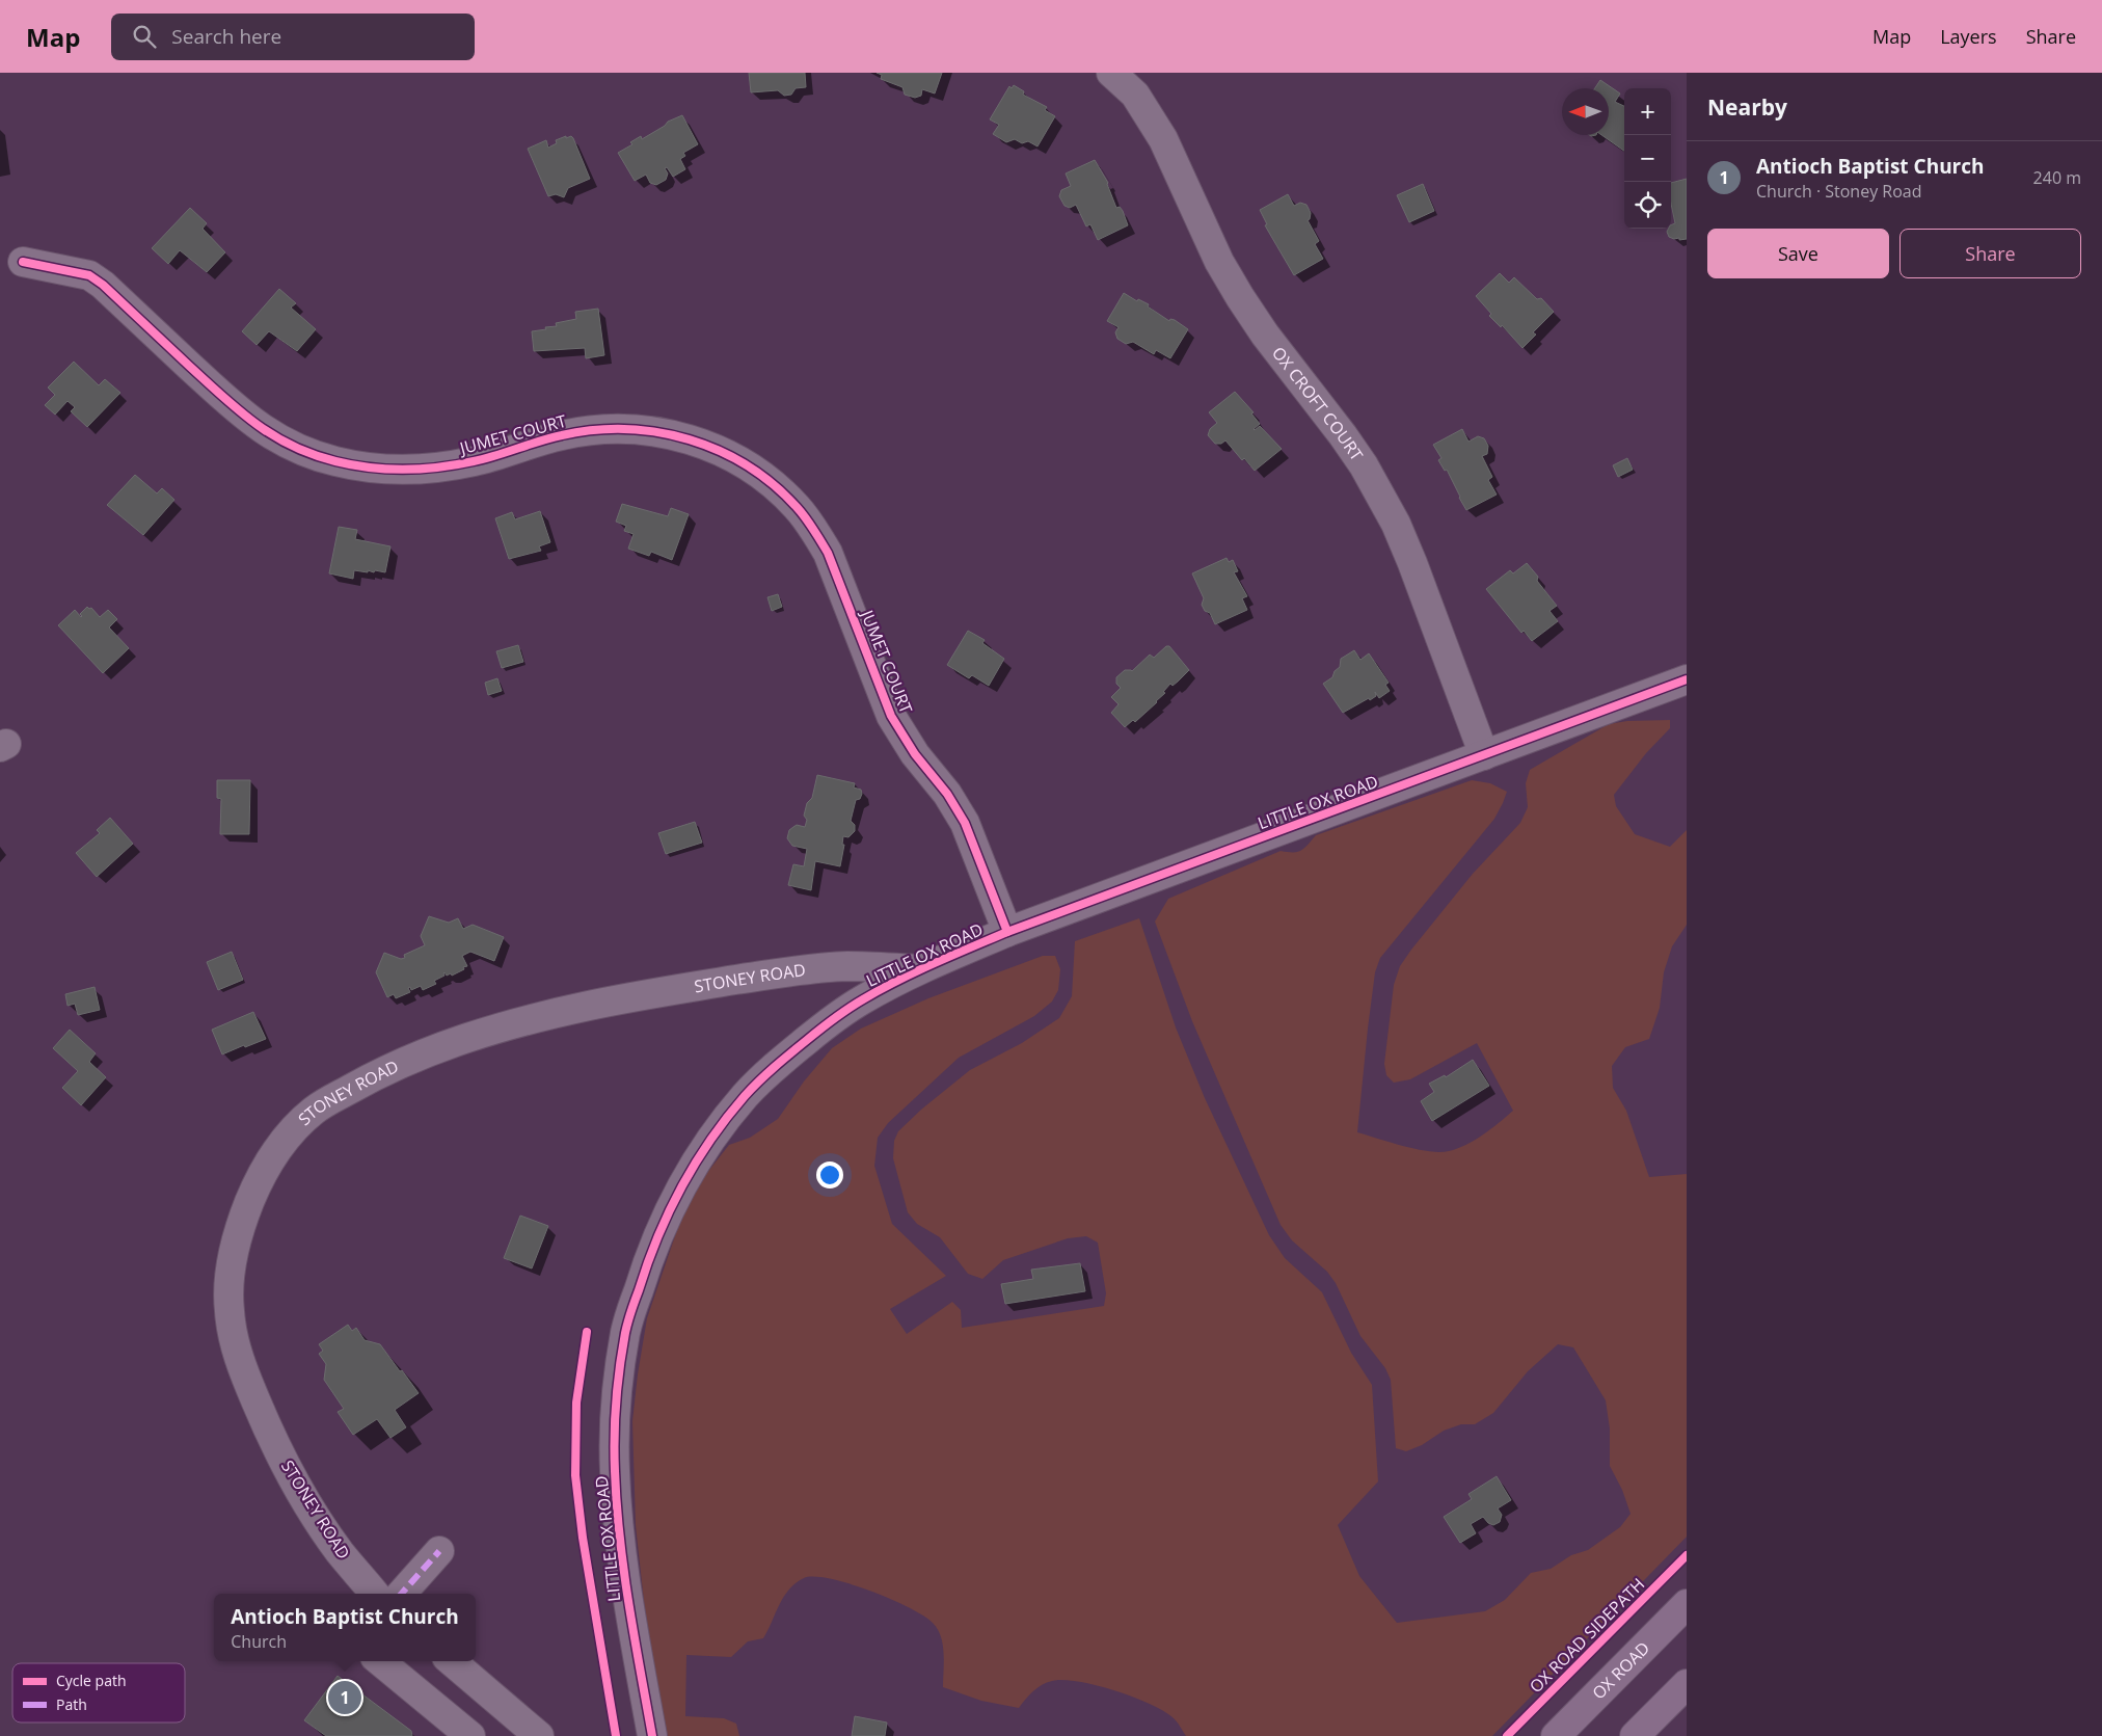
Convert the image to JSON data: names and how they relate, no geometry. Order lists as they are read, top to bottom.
{
  "streets": {
    "highway": ["OX ROAD"],
    "street": [
      "OX CROFT COURT",
      "JUMET COURT",
      "LITTLE OX ROAD",
      "STONEY ROAD"
    ],
    "cycle path": ["OX ROAD SIDEPATH"]
  },
  "crossings": [
    ["OX CROFT COURT", "LITTLE OX ROAD"],
    ["JUMET COURT", "LITTLE OX ROAD"],
    ["LITTLE OX ROAD", "STONEY ROAD"]
  ],
  "legend": ["Cycle path", "Path"],
  "north": "left",
  "page": {
    "header": "Map",
    "search": "Search here",
    "nav": ["Map", "Layers", "Share"],
    "heading": "Nearby",
    "map_buttons": ["+", "−"],
    "list": [
      {
        "mark": "1",
        "name": "Antioch Baptist Church",
        "note": "Church · Stoney Road",
        "value": "240 m"
      }
    ],
    "buttons": ["Save", "Share"],
    "popup": ["Antioch Baptist Church", "Church"],
    "pins": "1"
  }
}
